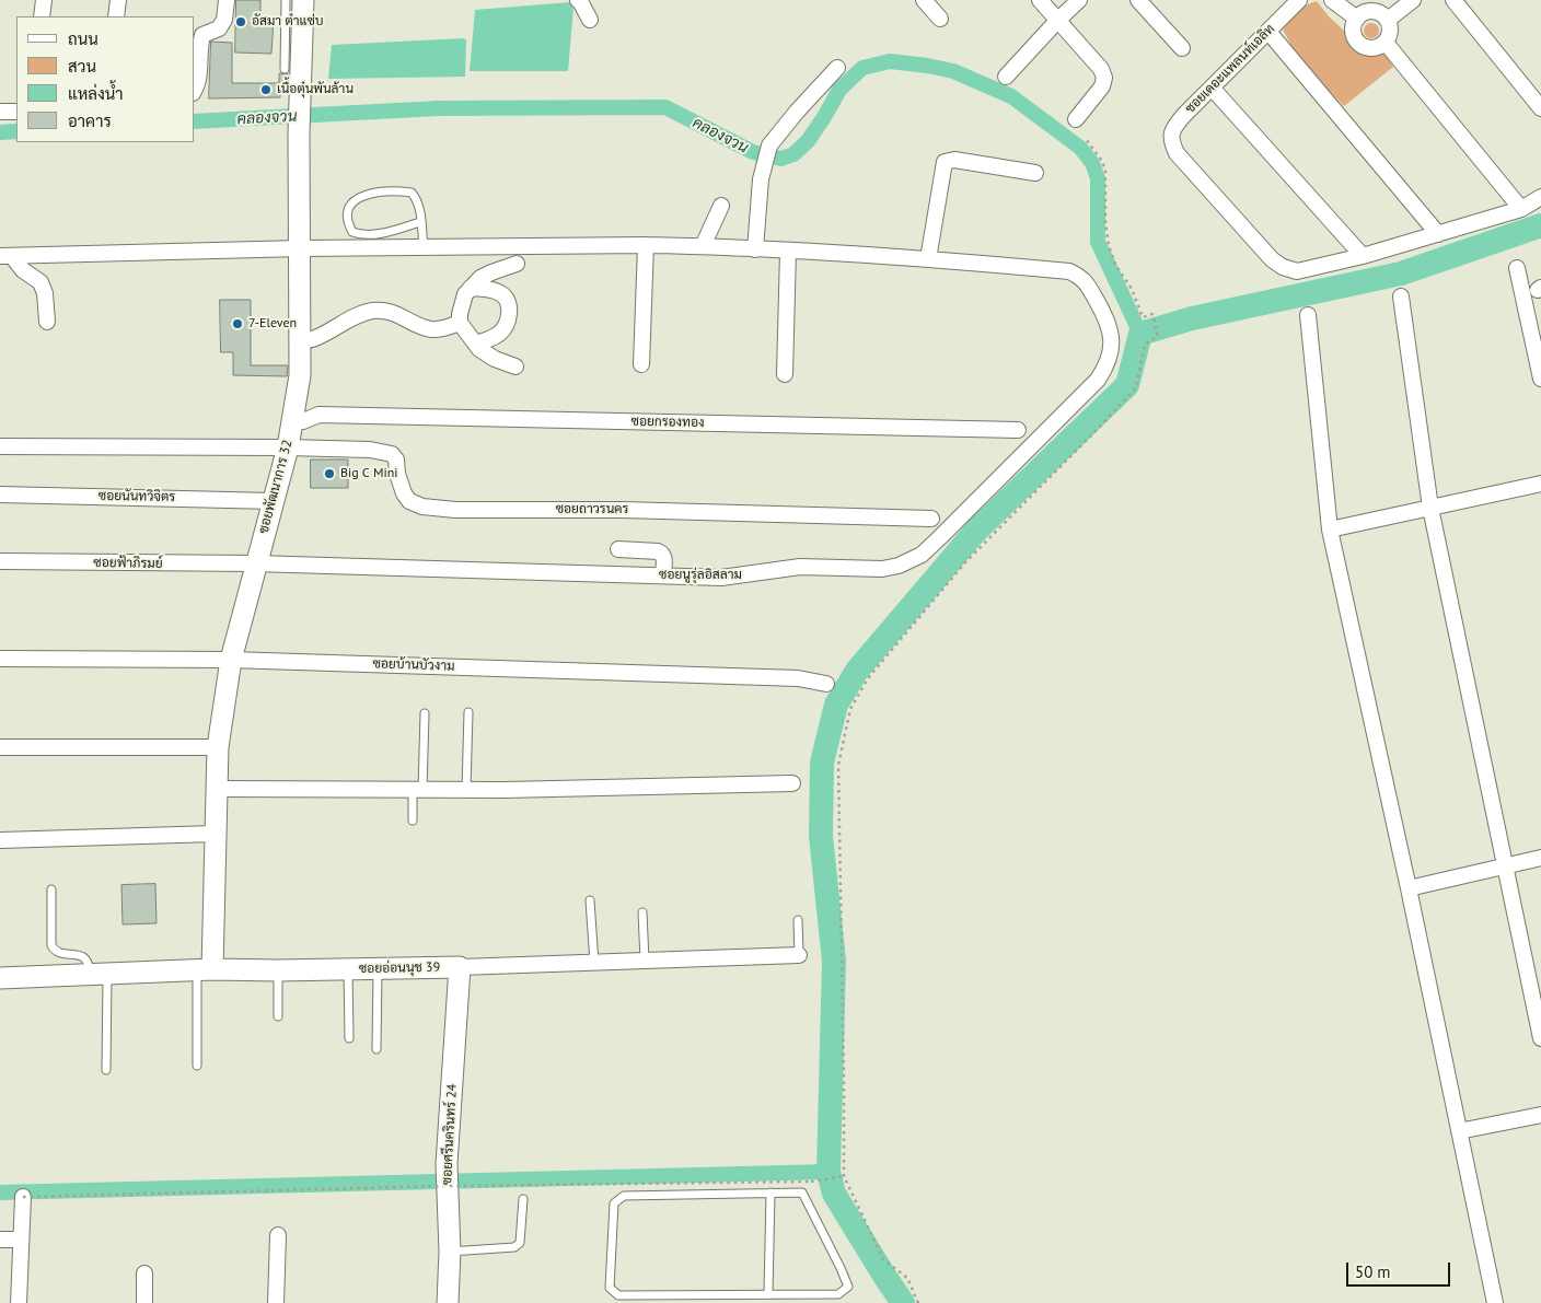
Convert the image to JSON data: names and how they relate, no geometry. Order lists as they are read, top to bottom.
{
  "streets": {
    "street": [
      "ซอยเดอะแพลนท์เอลิท",
      "ซอยกรองทอง",
      "ซอยพัฒนาการ 32",
      "ซอยนันทวิจิตร",
      "ซอยถาวรนคร",
      "ซอยฟ้าภิรมย์",
      "ซอยนูรุ่ลอิสลาม",
      "ซอยบ้านบัวงาม",
      "ซอยอ่อนนุช 39",
      "ซอยศรีนครินทร์ 24"
    ]
  },
  "crossings": [
    ["ซอยกรองทอง", "ซอยพัฒนาการ 32"],
    ["ซอยพัฒนาการ 32", "ซอยนันทวิจิตร"],
    ["ซอยพัฒนาการ 32", "ซอยถาวรนคร"],
    ["ซอยพัฒนาการ 32", "ซอยฟ้าภิรมย์"],
    ["ซอยพัฒนาการ 32", "ซอยนูรุ่ลอิสลาม"],
    ["ซอยพัฒนาการ 32", "ซอยบ้านบัวงาม"],
    ["ซอยพัฒนาการ 32", "ซอยอ่อนนุช 39"],
    ["ซอยฟ้าภิรมย์", "ซอยนูรุ่ลอิสลาม"],
    ["ซอยอ่อนนุช 39", "ซอยศรีนครินทร์ 24"]
  ],
  "water": ["คลองจวน"],
  "places": [
    "อัสมา ตำแซ่บ",
    "เนื้อตุ๋นพันล้าน",
    "7-Eleven",
    "Big C Mini"
  ],
  "legend": [
    "ถนน",
    "สวน",
    "แหล่งน้ำ",
    "อาคาร"
  ],
  "scale_bar": "50 m"
}
